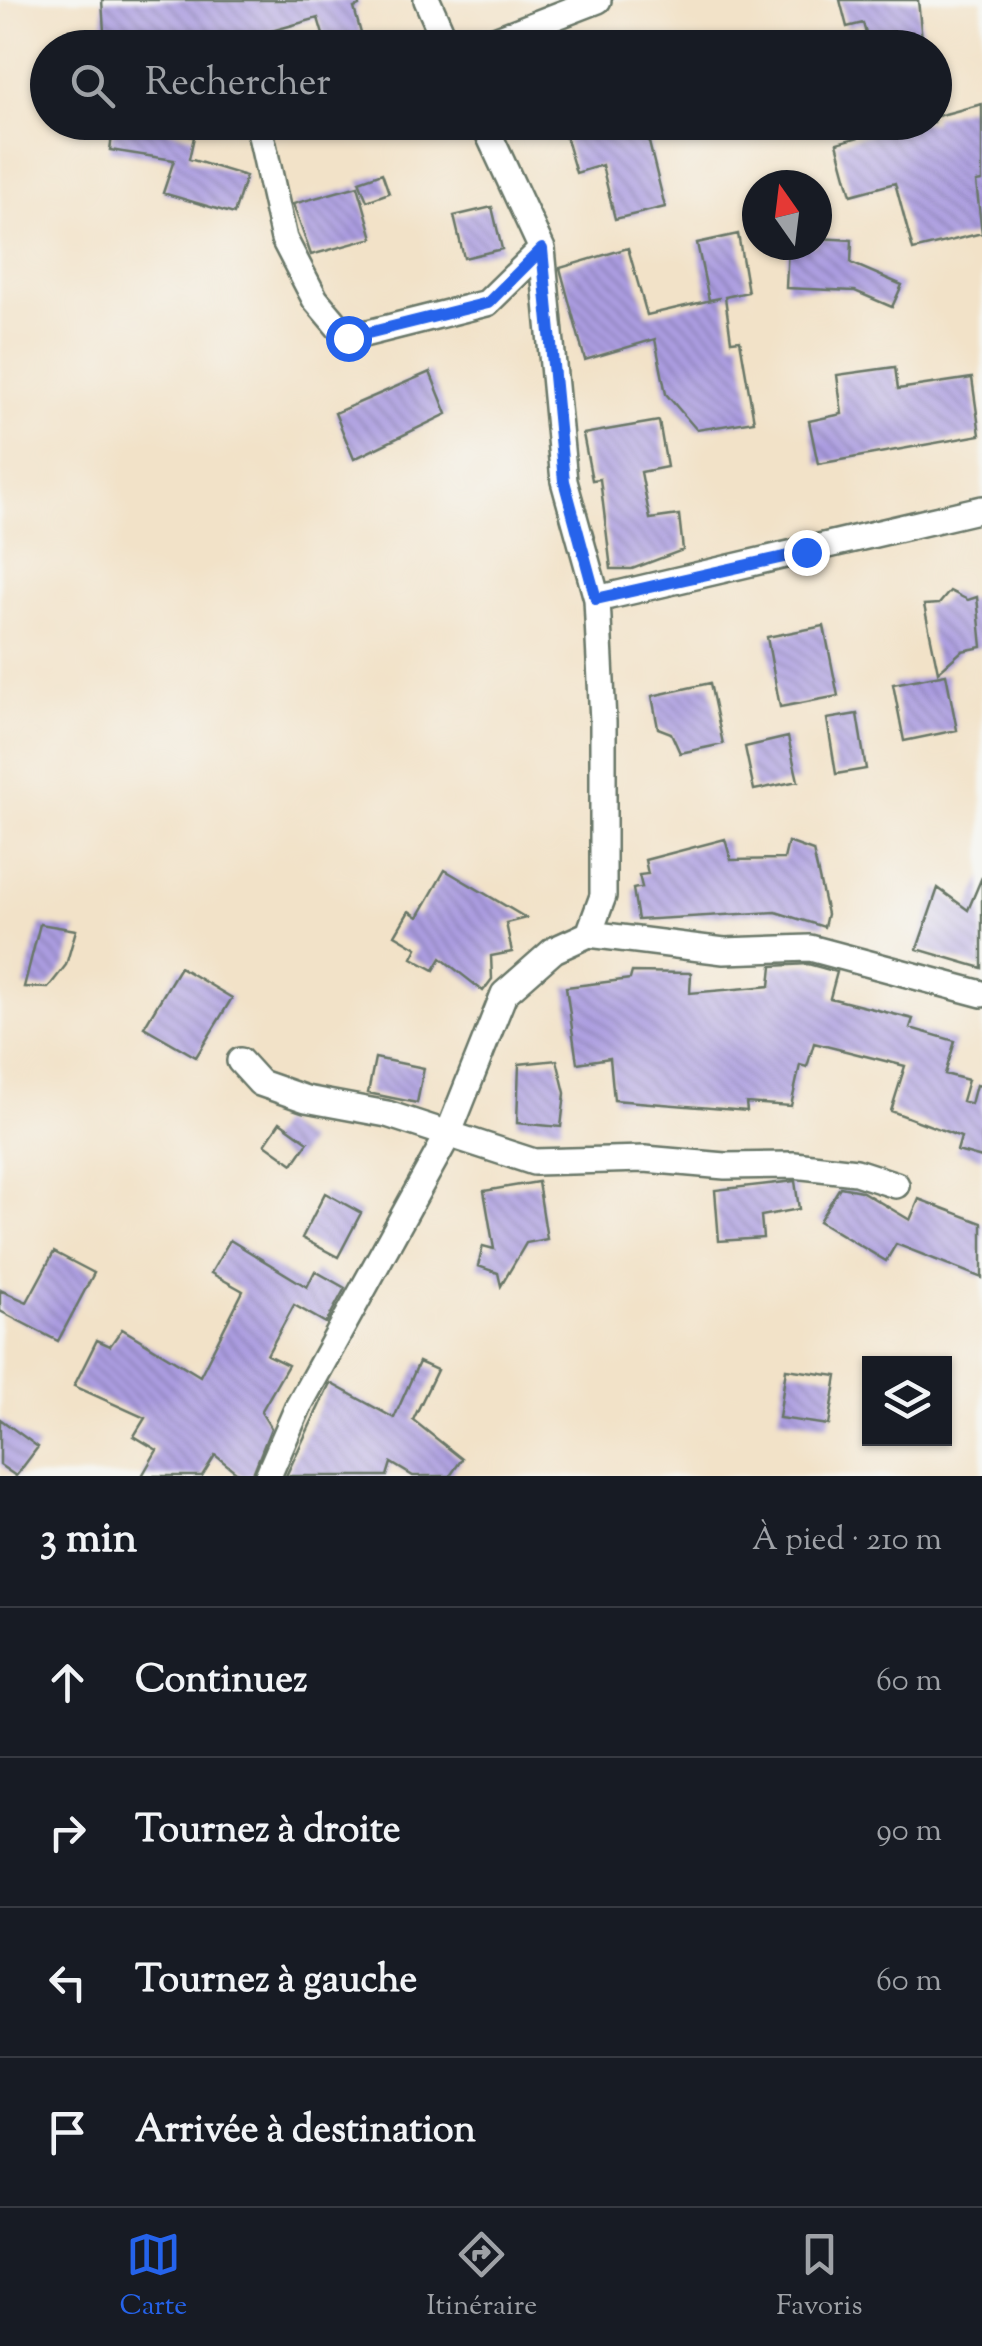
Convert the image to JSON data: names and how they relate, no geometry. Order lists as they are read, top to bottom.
{
  "north": "top",
  "page": {
    "search": "Rechercher",
    "heading": ["3 min", "À pied · 210 m"],
    "list": [
      ["Continuez", "60 m"],
      ["Tournez à droite", "90 m"],
      ["Tournez à gauche", "60 m"],
      "Arrivée à destination"
    ],
    "nav": ["Carte", "Itinéraire", "Favoris"]
  }
}
